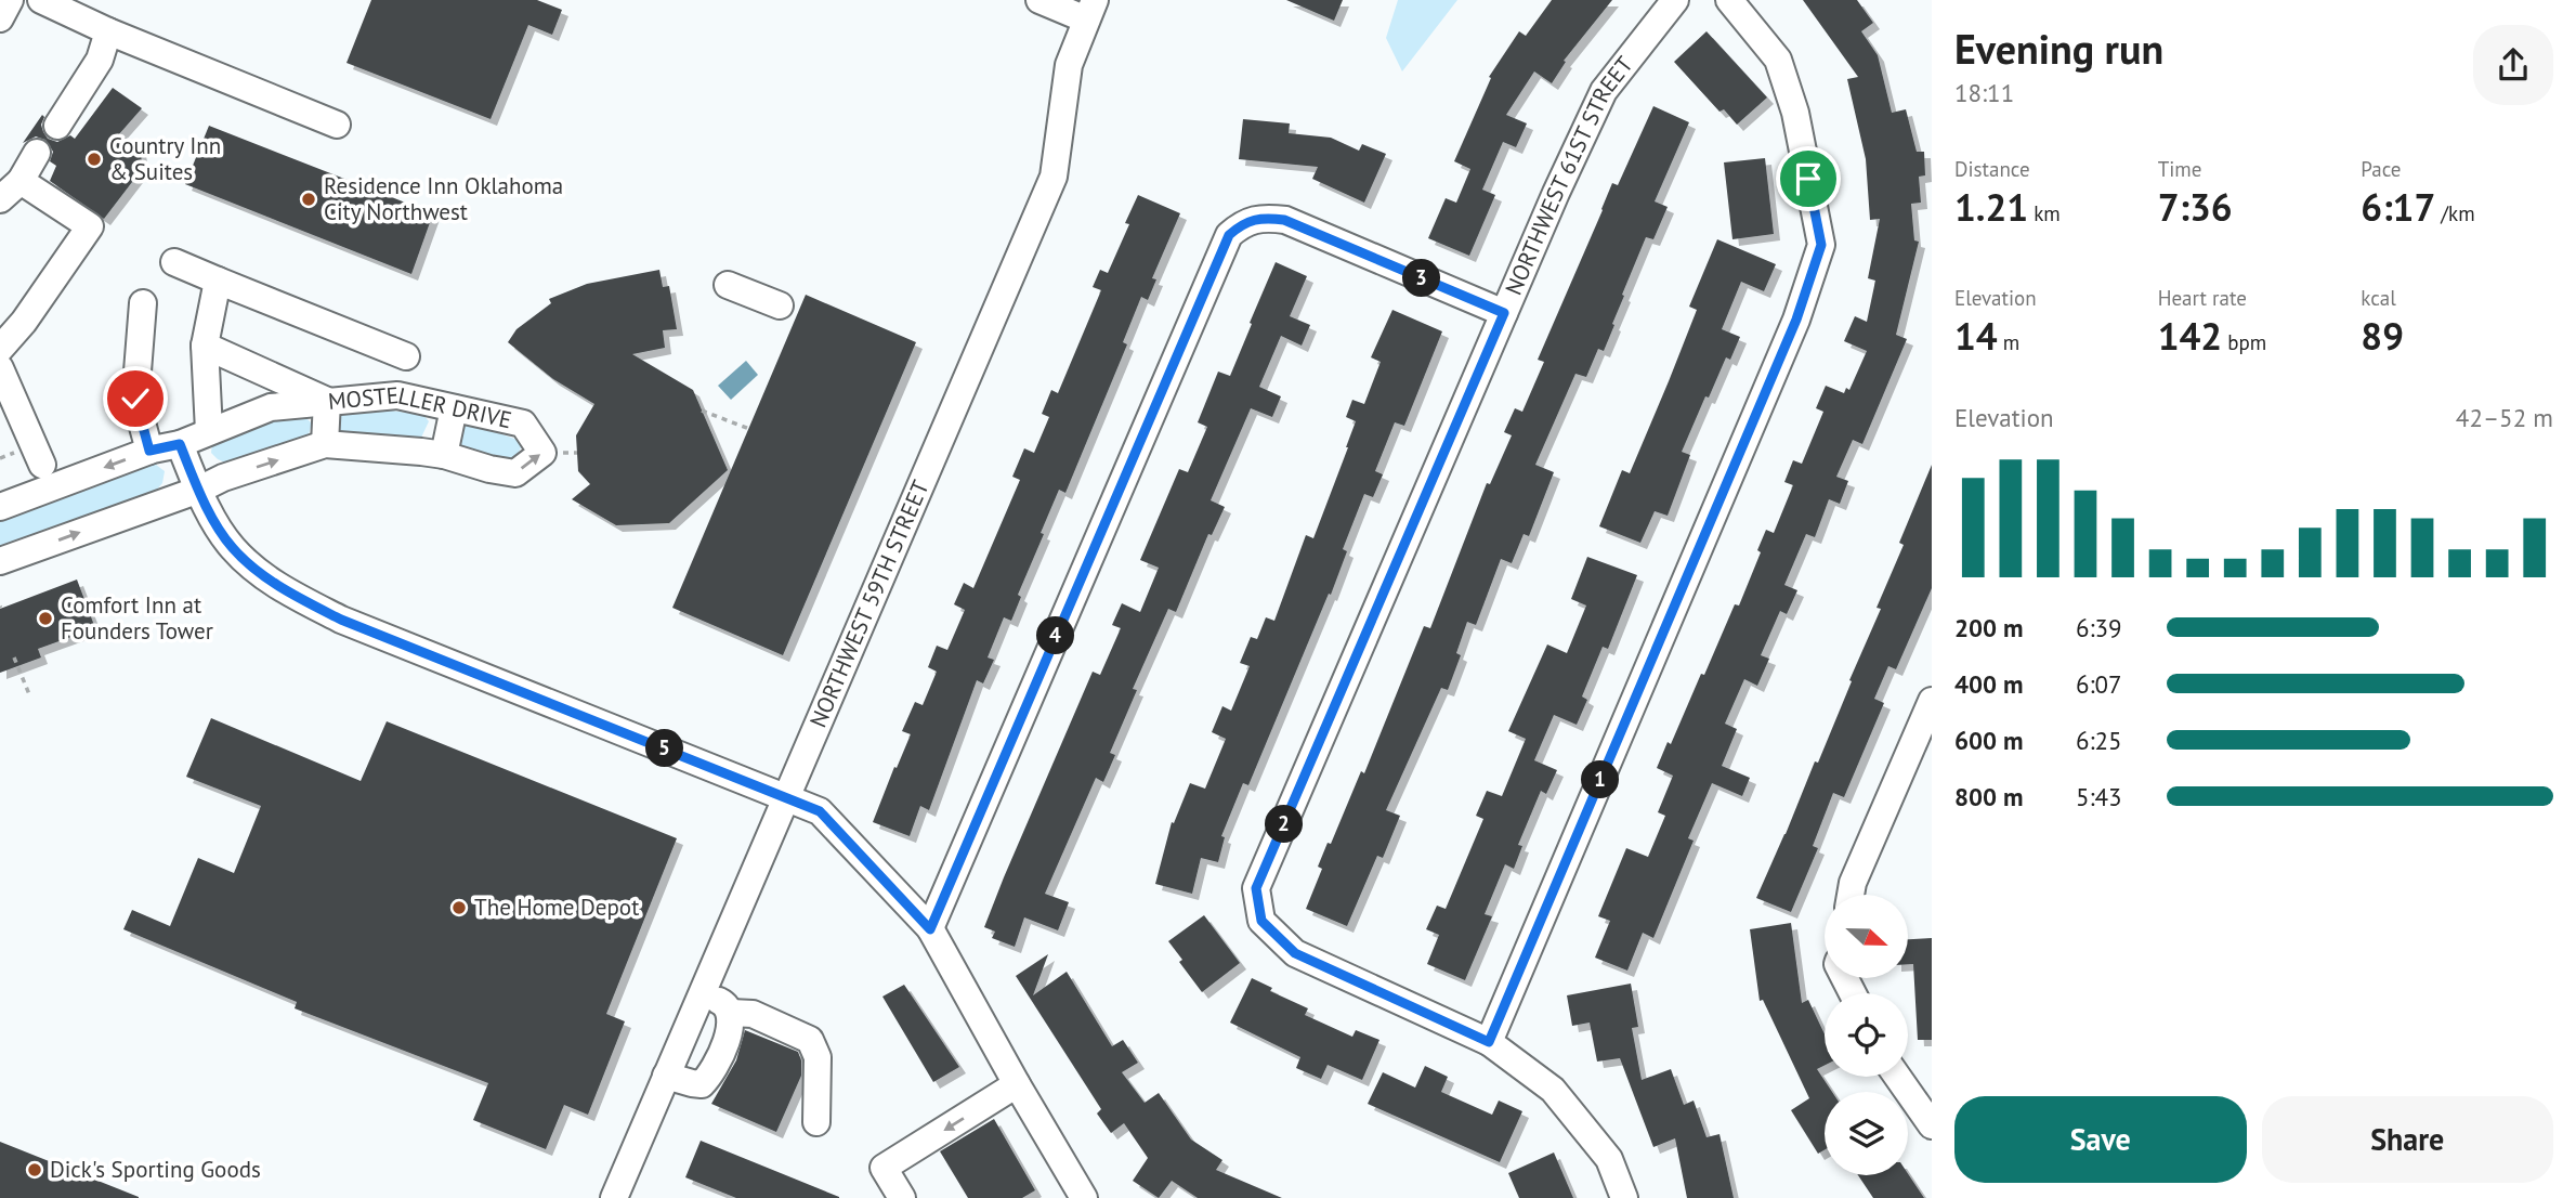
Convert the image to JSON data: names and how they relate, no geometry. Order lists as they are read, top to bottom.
{
  "streets": {
    "street": ["NORTHWEST 61ST STREET", "MOSTELLER DRIVE", "NORTHWEST 59TH STREET"]
  },
  "places": [
    "Country Inn & Suites",
    "Residence Inn Oklahoma City Northwest",
    "Comfort Inn at Founders Tower",
    "The Home Depot",
    "Dick's Sporting Goods"
  ],
  "north": "right",
  "page": {
    "heading": ["Evening run", "18:11"],
    "stats": [
      ["Distance", "1.21 km"],
      ["Time", "7:36"],
      ["Pace", "6:17 /km"],
      ["Elevation", "14 m"],
      ["Heart rate", "142 bpm"],
      ["kcal", "89"]
    ],
    "pins": [
      "3",
      "4",
      "5",
      "1",
      "2"
    ],
    "chart": ["Elevation", "42–52 m"],
    "list": [
      {
        "name": "200 m",
        "note": "6:39"
      },
      {
        "name": "400 m",
        "note": "6:07"
      },
      {
        "name": "600 m",
        "note": "6:25"
      },
      {
        "name": "800 m",
        "note": "5:43"
      }
    ],
    "buttons": ["Save", "Share"]
  }
}
